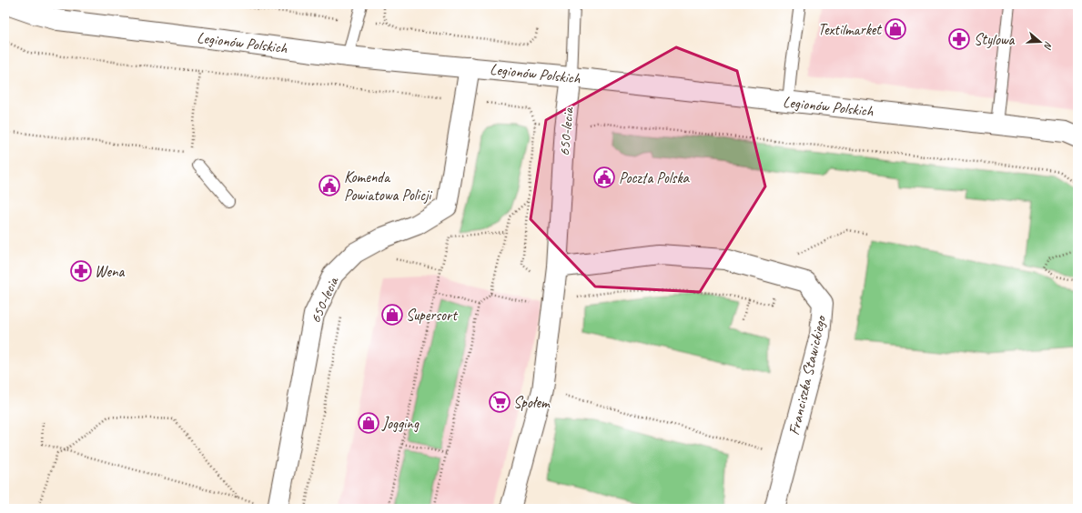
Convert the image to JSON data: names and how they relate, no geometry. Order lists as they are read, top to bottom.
{
  "streets": {
    "street": ["Legionów Polskich", "650-lecia", "Franciszka Stawickiego"]
  },
  "crossings": [
    ["Legionów Polskich", "650-lecia"],
    ["650-lecia", "Franciszka Stawickiego"]
  ],
  "places": {
    "shop": ["Textilmarket", "Supersort", "Jogging"],
    "pharmacy": ["Stylowa", "Wena"],
    "public building": ["Poczta Polska", "Komenda Powiatowa Policji"],
    "supermarket": ["Społem"]
  },
  "north": "right"
}
